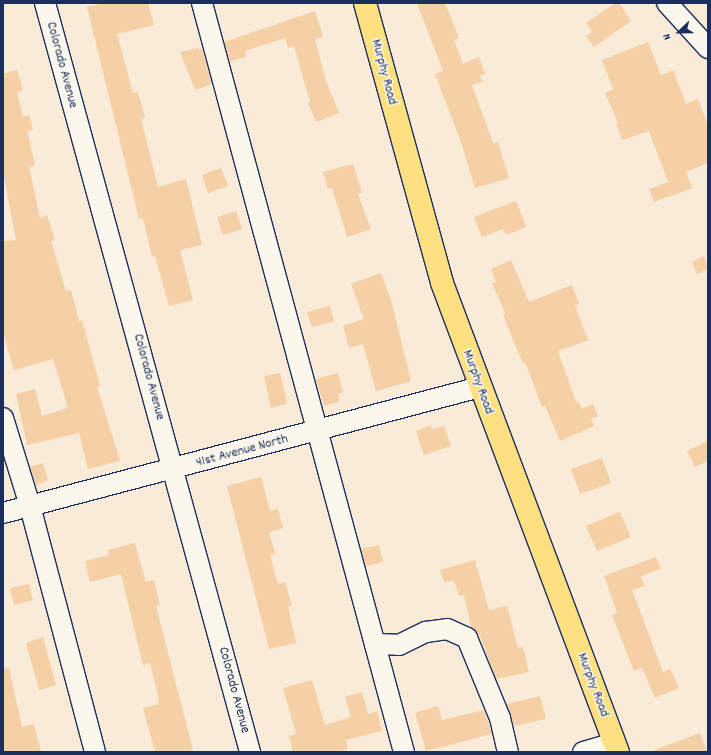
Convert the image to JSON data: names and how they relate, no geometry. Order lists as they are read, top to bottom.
{
  "streets": {
    "main road": ["Murphy Road"],
    "street": ["Colorado Avenue", "41st Avenue North"]
  },
  "crossings": [
    ["Colorado Avenue", "41st Avenue North"],
    ["Murphy Road", "41st Avenue North"]
  ],
  "north": "left"
}
